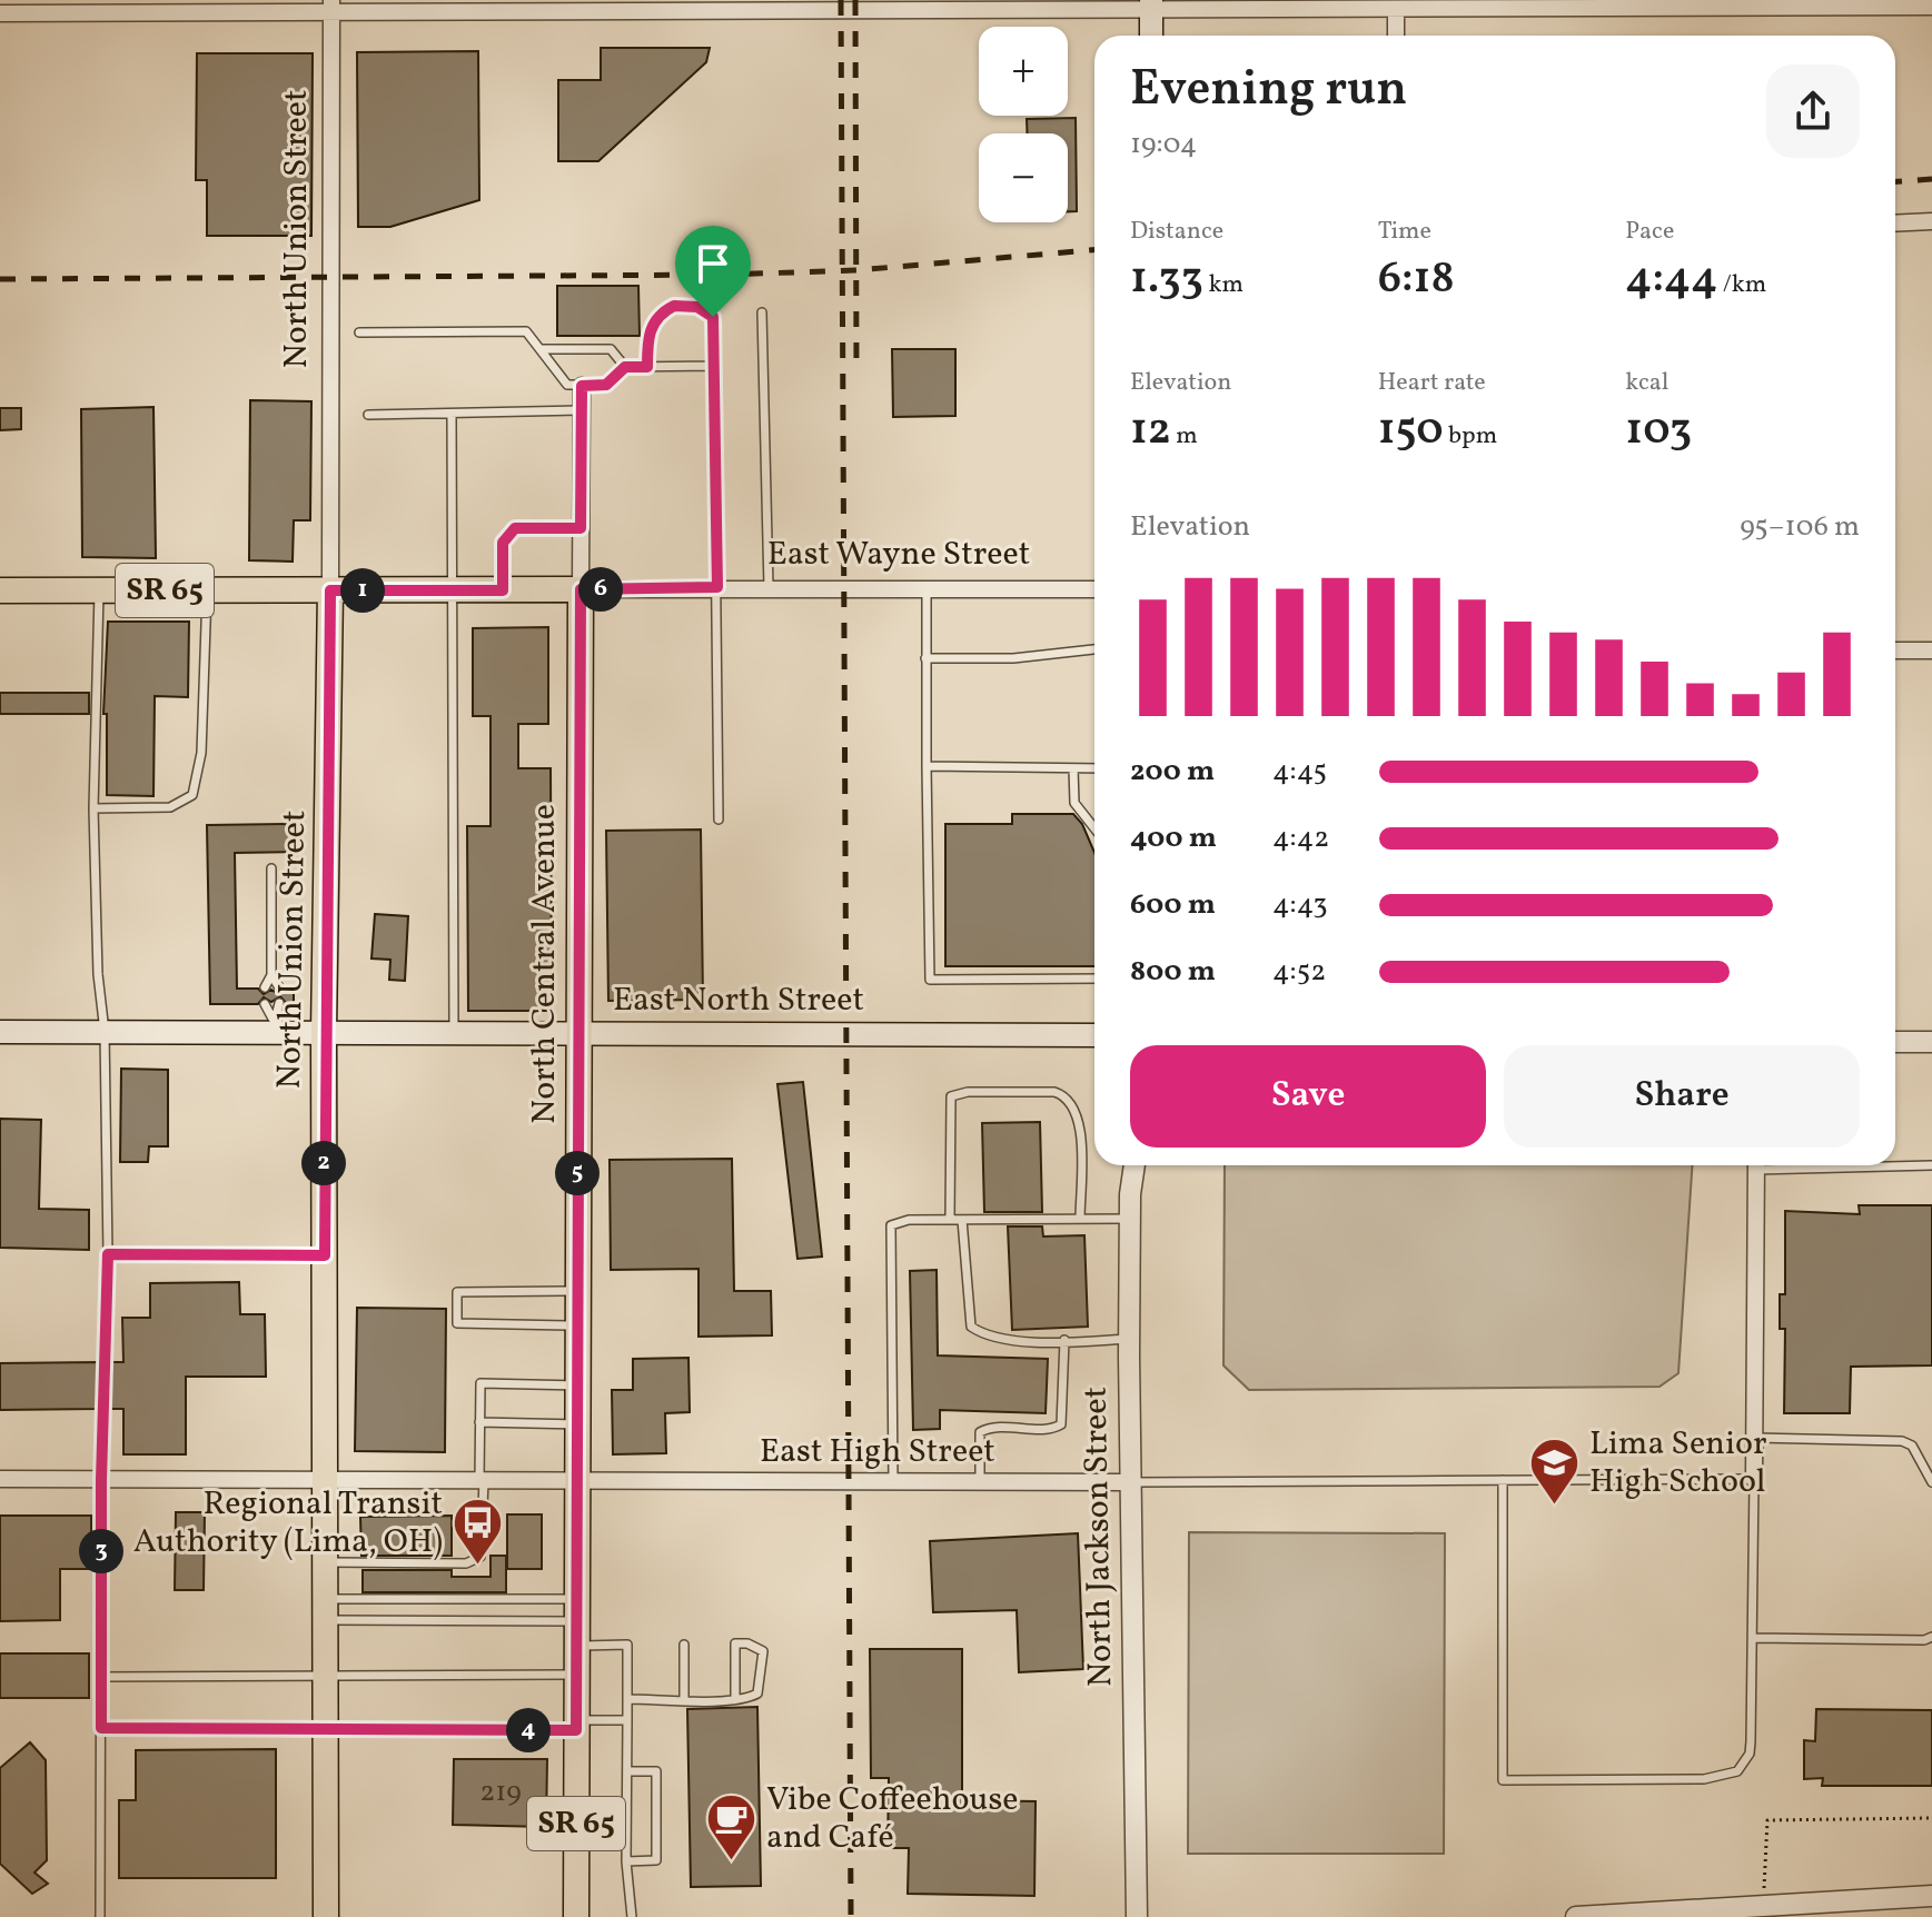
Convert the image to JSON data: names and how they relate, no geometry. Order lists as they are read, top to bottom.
{
  "streets": {
    "main road": [
      "North Union Street",
      "East Wayne Street",
      "SR 65",
      "North Central Avenue",
      "East North Street"
    ],
    "street": ["East High Street", "North Jackson Street"]
  },
  "crossings": [
    ["North Union Street", "East Wayne Street"],
    ["North Union Street", "East North Street"],
    ["North Union Street", "East High Street"],
    ["East Wayne Street", "North Central Avenue"],
    ["North Central Avenue", "East North Street"],
    ["North Central Avenue", "East High Street"],
    ["East High Street", "North Jackson Street"]
  ],
  "places": {
    "school or university": ["Lima Senior High School"],
    "bus stop": ["Regional Transit Authority (Lima, OH)"],
    "cafe": ["Vibe Coffeehouse and Café"]
  },
  "house_numbers": ["219"],
  "page": {
    "map_buttons": ["+", "−"],
    "heading": ["Evening run", "19:04"],
    "stats": [
      ["Distance", "1.33 km"],
      ["Time", "6:18"],
      ["Pace", "4:44 /km"],
      ["Elevation", "12 m"],
      ["Heart rate", "150 bpm"],
      ["kcal", "103"]
    ],
    "chart": ["Elevation", "95–106 m"],
    "pins": [
      "6",
      "1",
      "2",
      "5",
      "3",
      "4"
    ],
    "list": [
      {
        "name": "200 m",
        "note": "4:45"
      },
      {
        "name": "400 m",
        "note": "4:42"
      },
      {
        "name": "600 m",
        "note": "4:43"
      },
      {
        "name": "800 m",
        "note": "4:52"
      }
    ],
    "buttons": ["Save", "Share"]
  }
}
